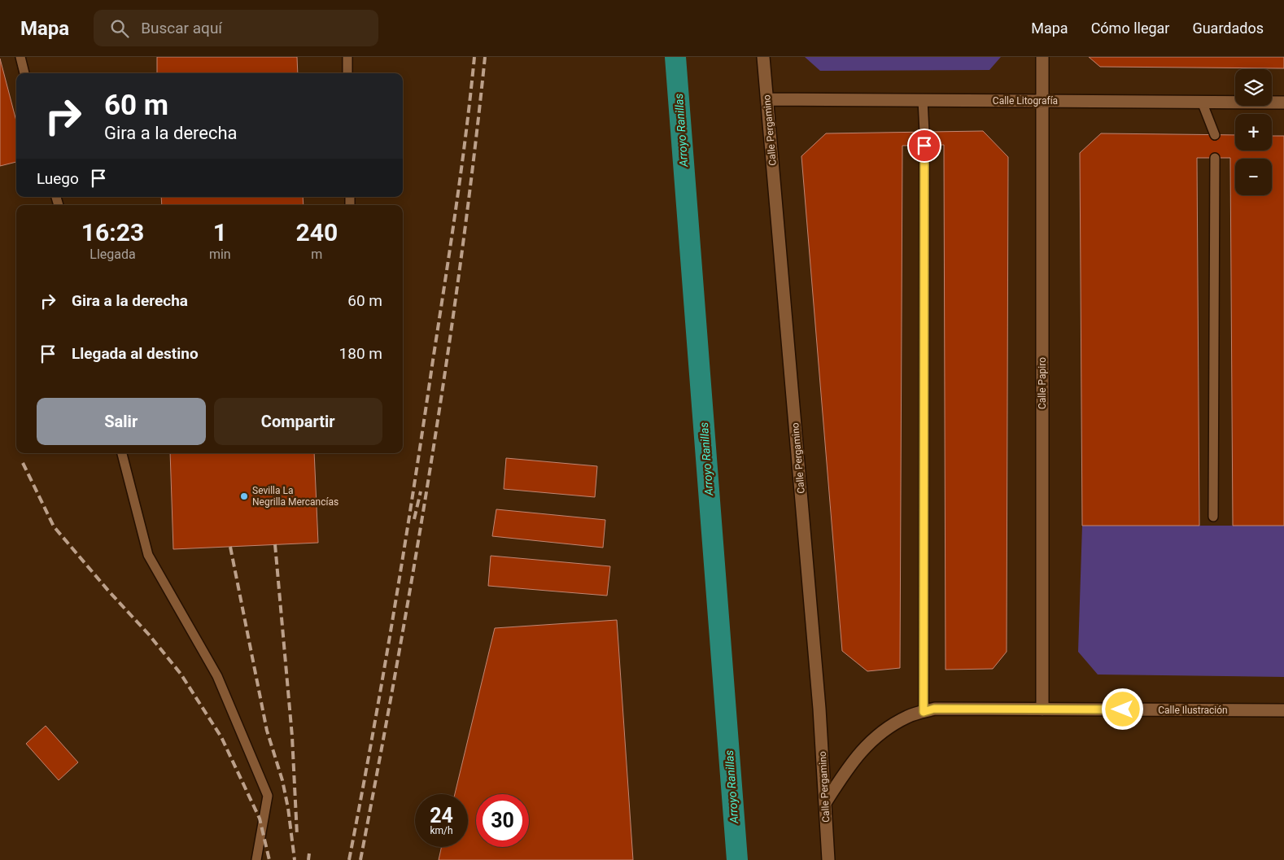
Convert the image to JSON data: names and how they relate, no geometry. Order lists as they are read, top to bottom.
{
  "streets": {
    "street": [
      "Calle Litografía",
      "Calle Pergamino",
      "Calle Papiro",
      "Calle Ilustración"
    ]
  },
  "crossings": [
    ["Calle Litografía", "Calle Pergamino"],
    ["Calle Litografía", "Calle Papiro"],
    ["Calle Pergamino", "Calle Ilustración"],
    ["Calle Papiro", "Calle Ilustración"]
  ],
  "water": ["Arroyo Ranillas"],
  "places": ["Sevilla La Negrilla Mercancías"],
  "page": {
    "header": "Mapa",
    "search": "Buscar aquí",
    "nav": ["Mapa", "Cómo llegar", "Guardados"],
    "map_buttons": ["+", "−"],
    "turn": ["60 m", "Gira a la derecha"],
    "then": "Luego",
    "eta": [
      "16:23",
      "Llegada",
      "1",
      "min",
      "240",
      "m"
    ],
    "list": [
      {
        "name": "Gira a la derecha",
        "value": "60 m"
      },
      {
        "name": "Llegada al destino",
        "value": "180 m"
      }
    ],
    "buttons": ["Salir", "Compartir"],
    "speed": "24 km/h",
    "limit": "30"
  }
}
